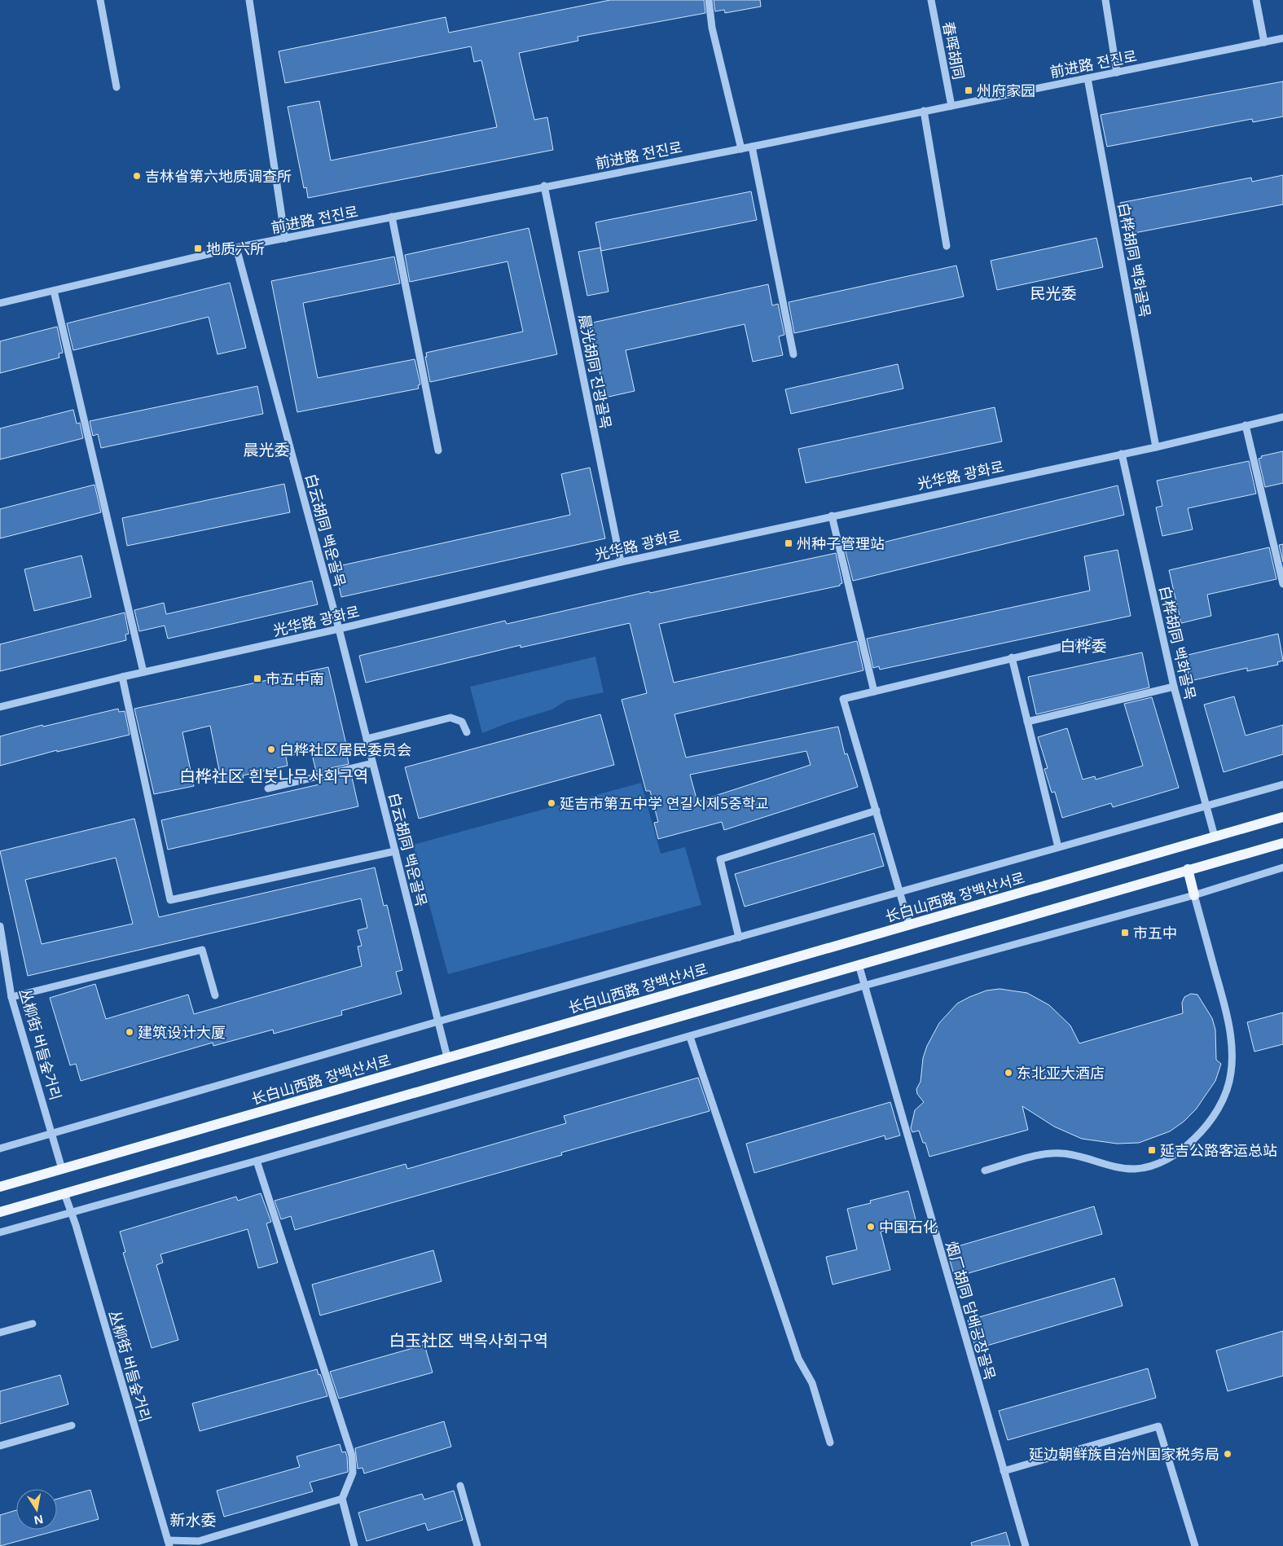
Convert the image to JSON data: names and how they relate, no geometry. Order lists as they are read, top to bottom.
{
  "streets": {
    "main road": ["长白山西路 장백산서로"],
    "street": [
      "春晖胡同",
      "前进路 전진로",
      "白桦胡同 백화골목",
      "晨光胡同 진광골목",
      "光华路 광화로",
      "白云胡同 백운골목",
      "丛柳街 버들숲거리",
      "烟厂胡同 담배공장골목"
    ]
  },
  "crossings": [
    ["春晖胡同", "前进路 전진로"],
    ["前进路 전진로", "白桦胡同 백화골목"],
    ["前进路 전진로", "晨光胡同 진광골목"],
    ["前进路 전진로", "白云胡同 백운골목"],
    ["白桦胡同 백화골목", "光华路 광화로"],
    ["白桦胡同 백화골목", "长白山西路 장백산서로"],
    ["晨光胡同 진광골목", "光华路 광화로"],
    ["光华路 광화로", "白云胡同 백운골목"],
    ["白云胡同 백운골목", "长白山西路 장백산서로"],
    ["长白山西路 장백산서로", "丛柳街 버들숲거리"]
  ],
  "districts": [
    "民光委",
    "晨光委",
    "白桦委",
    "白桦社区 흰봇나무사회구역",
    "白玉社区 백옥사회구역",
    "新水委"
  ],
  "places": {
    "transit": [
      "州府家园",
      "地质六所",
      "州种子管理站",
      "市五中南",
      "市五中",
      "延吉公路客运总站"
    ],
    "other": [
      "吉林省第六地质调查所",
      "白桦社区居民委员会",
      "延吉市第五中学 연길시제5중학교",
      "建筑设计大厦",
      "东北亚大酒店",
      "中国石化",
      "延边朝鲜族自治州国家税务局"
    ]
  },
  "north": "bottom"
}
